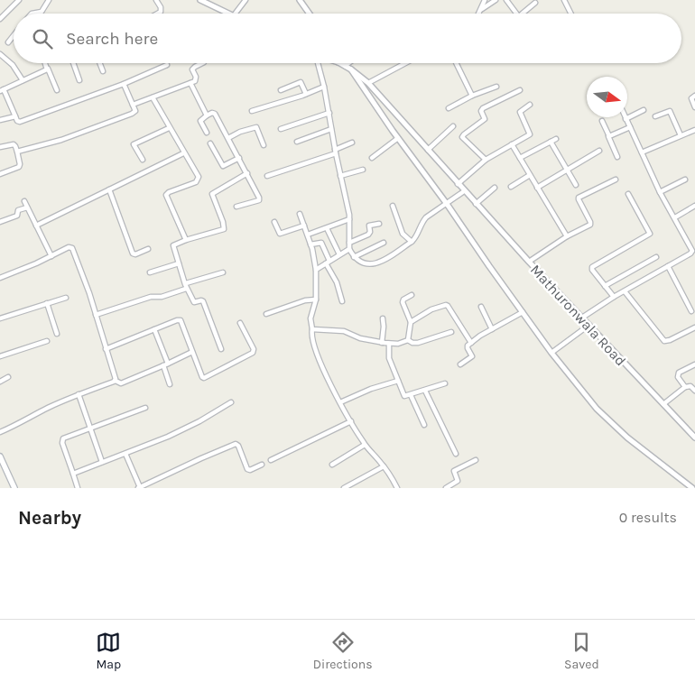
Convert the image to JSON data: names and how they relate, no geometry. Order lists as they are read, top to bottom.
{
  "streets": {
    "street": ["Mathuronwala Road"]
  },
  "north": "right",
  "page": {
    "search": "Search here",
    "heading": ["Nearby", "0 results"],
    "nav": ["Map", "Directions", "Saved"]
  }
}
